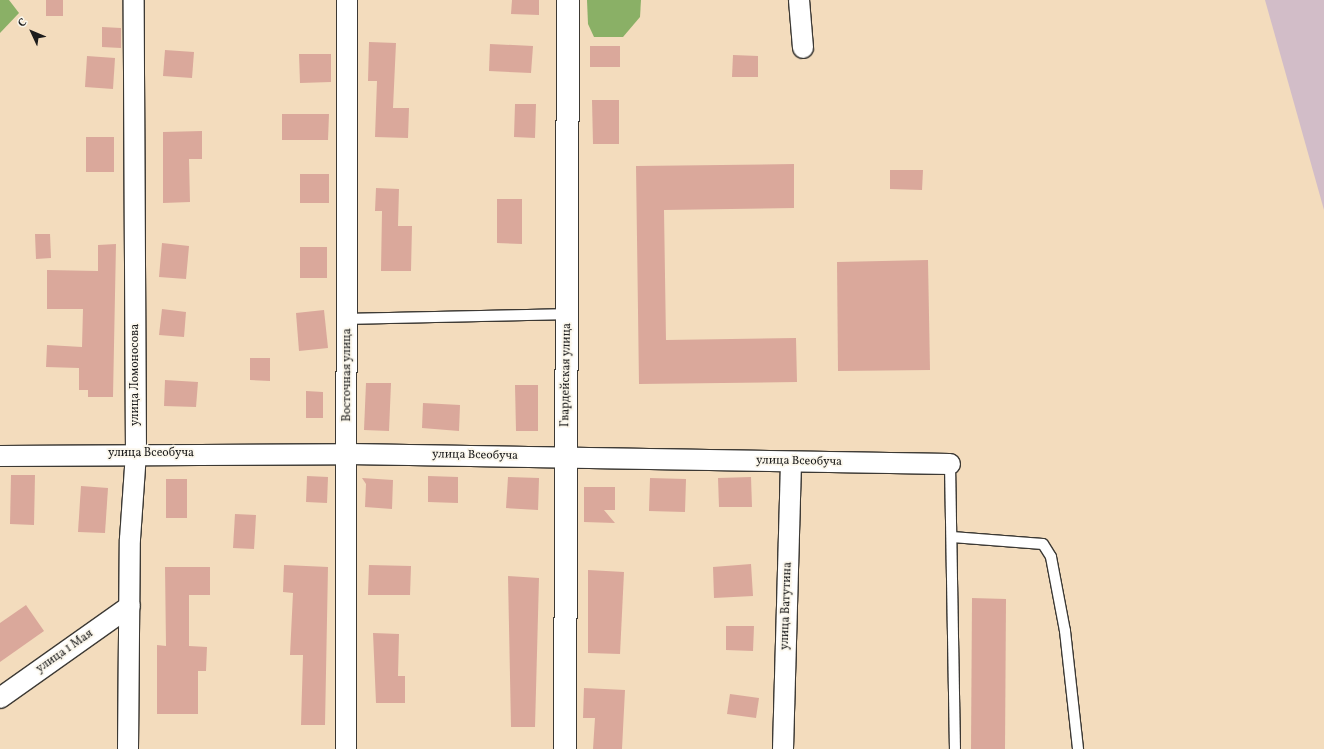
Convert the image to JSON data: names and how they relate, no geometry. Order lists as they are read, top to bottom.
{
  "streets": {
    "street": [
      "улица Ломоносова",
      "Восточная улица",
      "Гвардейская улица",
      "улица Всеобуча",
      "улица Ватутина",
      "улица 1 Мая"
    ]
  },
  "crossings": [
    ["улица Ломоносова", "улица Всеобуча"],
    ["улица Ломоносова", "улица 1 Мая"],
    ["Восточная улица", "улица Всеобуча"],
    ["Гвардейская улица", "улица Всеобуча"],
    ["улица Всеобуча", "улица Ватутина"]
  ],
  "north": "top left"
}
